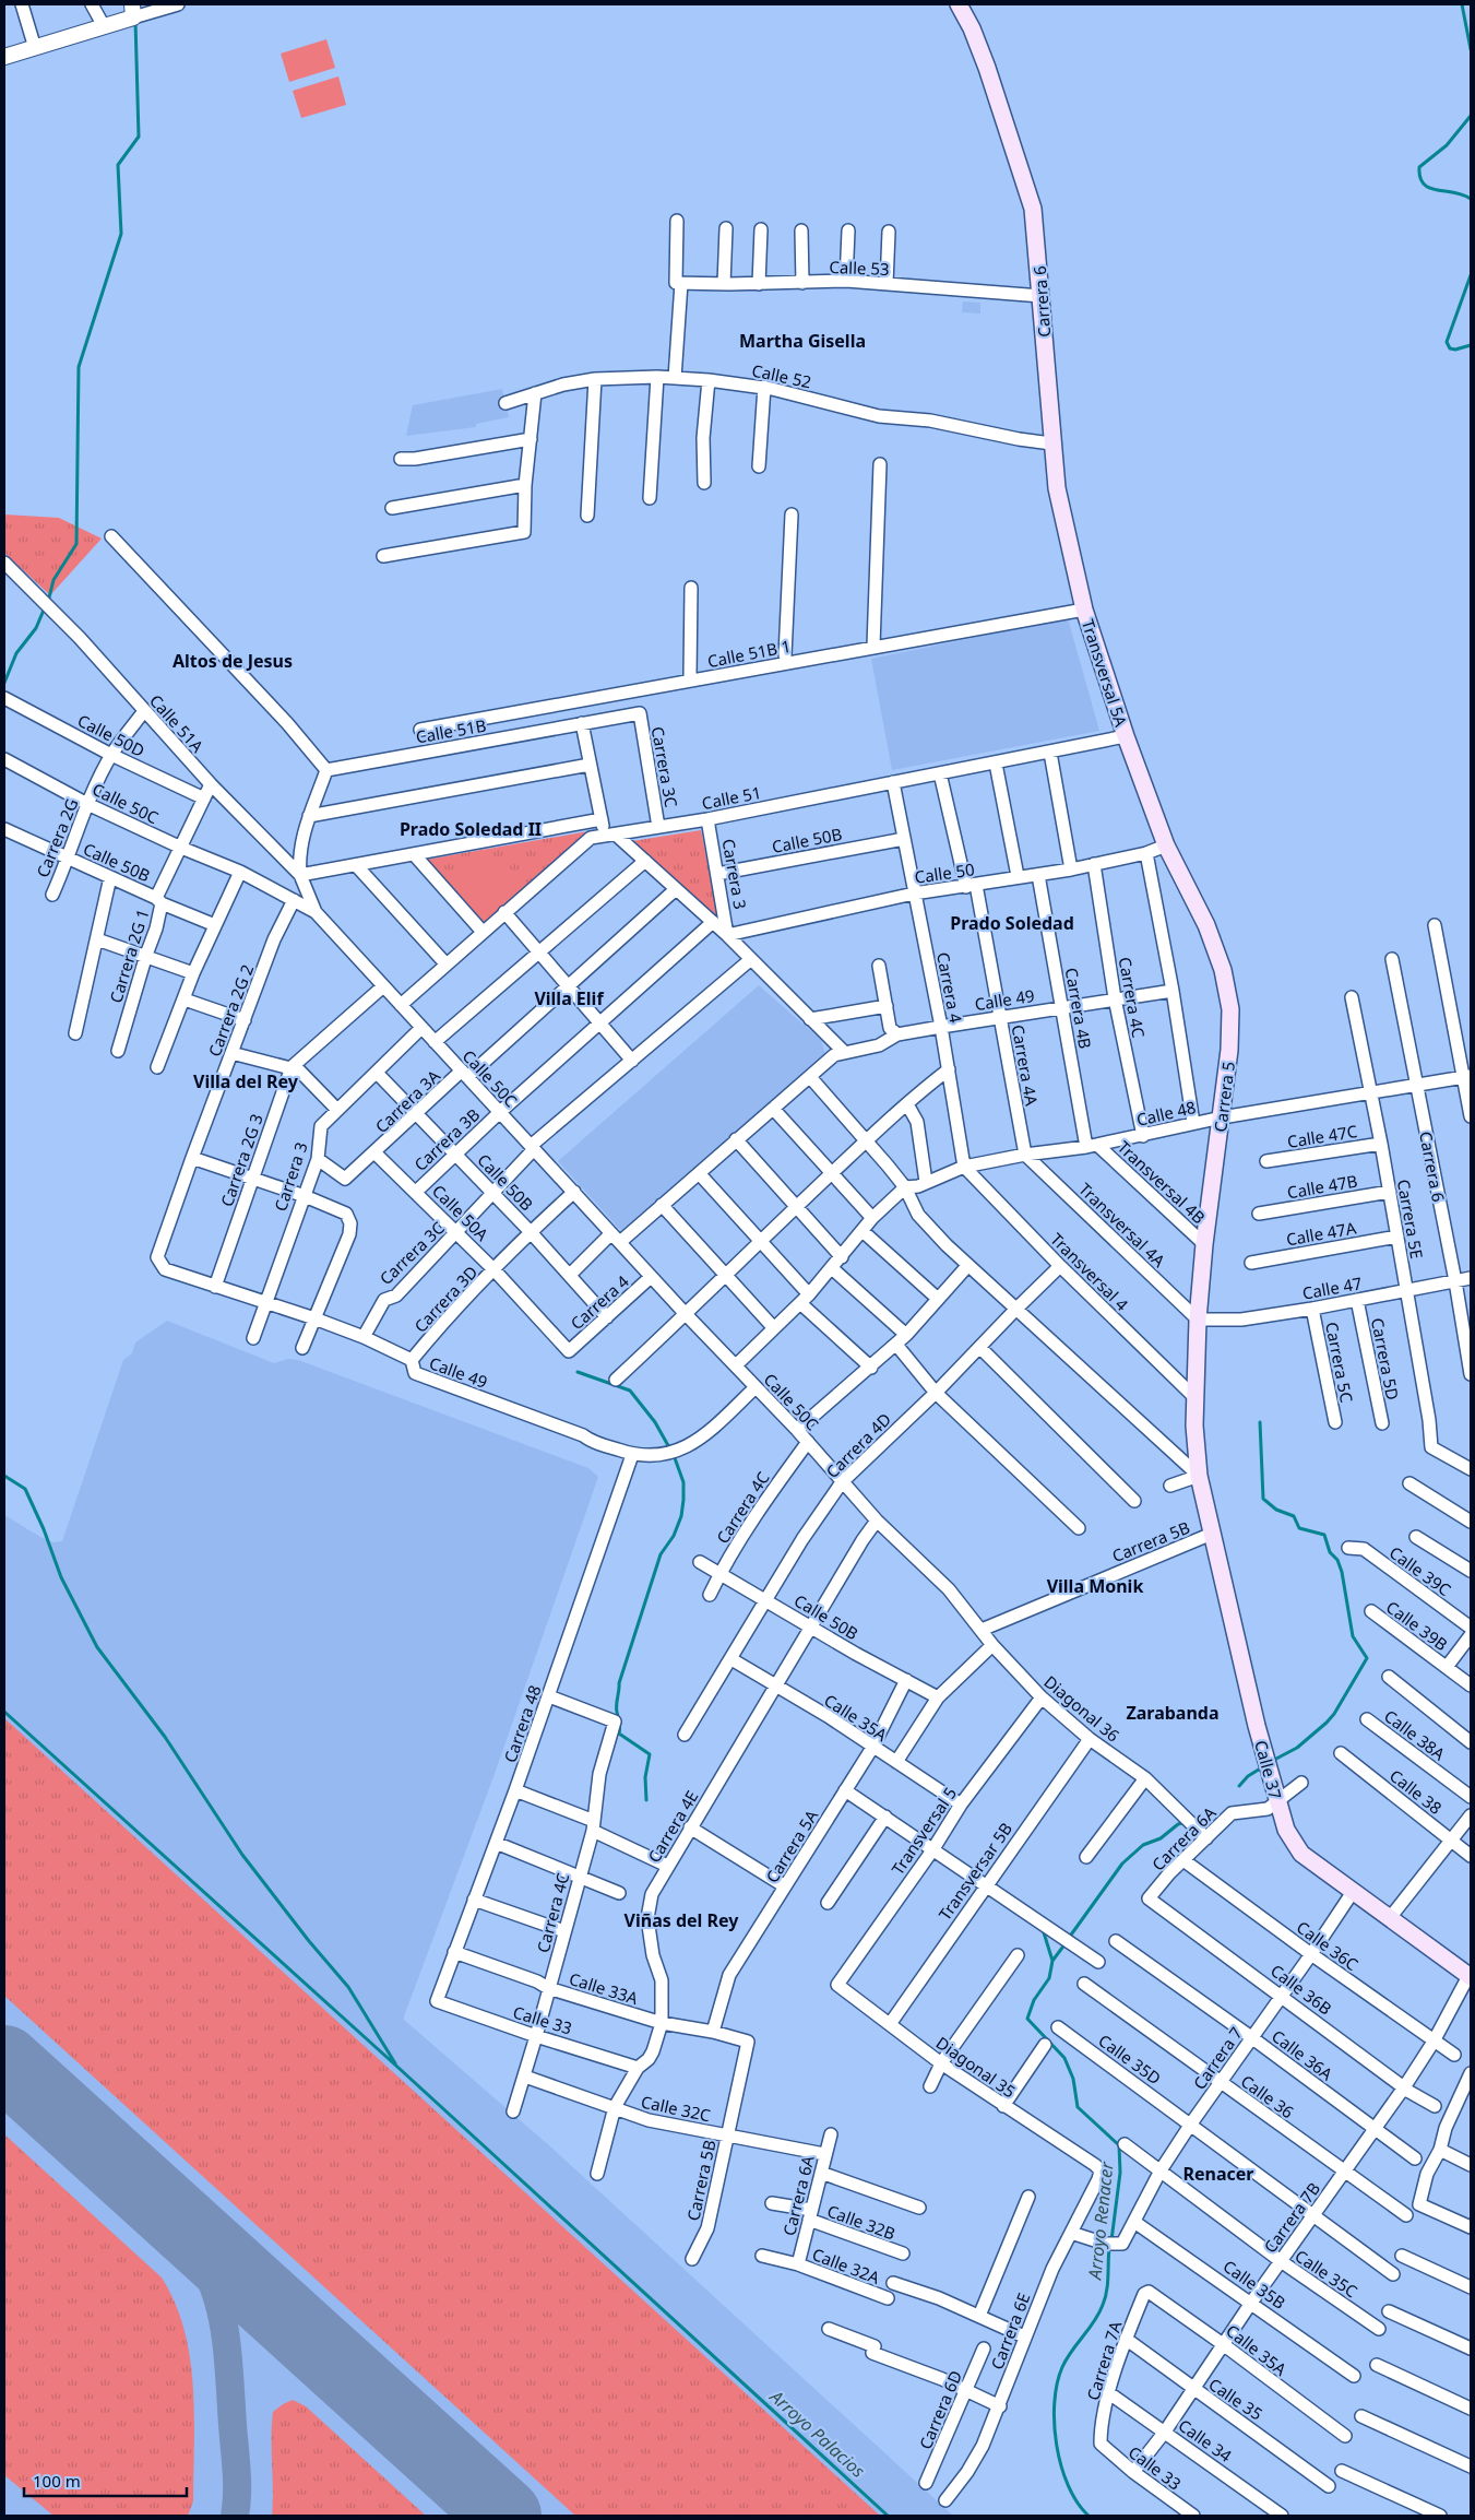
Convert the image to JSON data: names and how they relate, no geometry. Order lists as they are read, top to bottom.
{
  "streets": {
    "main road": [
      "Carrera 6",
      "Transversal 5A",
      "Carrera 5",
      "Calle 37"
    ],
    "street": [
      "Calle 53",
      "Calle 52",
      "Calle 51B 1",
      "Calle 51A",
      "Calle 51B",
      "Calle 50D",
      "Carrera 3C",
      "Calle 51",
      "Calle 50C",
      "Carrera 2G",
      "Calle 50B",
      "Calle 50",
      "Carrera 3",
      "Carrera 2G 1",
      "Carrera 4",
      "Carrera 4C",
      "Calle 49",
      "Carrera 4B",
      "Carrera 2G 2",
      "Carrera 4A",
      "Carrera 3A",
      "Calle 48",
      "Calle 47C",
      "Carrera 3B",
      "Carrera 2G 3",
      "Transversal 4B",
      "Calle 47B",
      "Calle 50A",
      "Carrera 5E",
      "Transversal 4A",
      "Calle 47A",
      "Transversal 4",
      "Calle 47",
      "Carrera 3D",
      "Carrera 5D",
      "Carrera 5C",
      "Carrera 4D",
      "Carrera 5B",
      "Calle 39C",
      "Calle 39B",
      "Diagonal 36",
      "Calle 35A",
      "Carrera 48",
      "Calle 38A",
      "Calle 38",
      "Carrera 4E",
      "Transversal 5",
      "Carrera 6A",
      "Carrera 5A",
      "Transversar 5B",
      "Calle 36C",
      "Calle 33A",
      "Calle 36B",
      "Calle 33",
      "Calle 36A",
      "Carrera 7",
      "Calle 35D",
      "Diagonal 35",
      "Calle 36",
      "Calle 32C",
      "Carrera 7B",
      "Calle 32B",
      "Calle 32A",
      "Calle 35C",
      "Calle 35B",
      "Carrera 6E",
      "Carrera 7A",
      "Calle 35",
      "Carrera 6D",
      "Calle 34"
    ]
  },
  "crossings": [
    ["Calle 53", "Carrera 6"],
    ["Carrera 6", "Calle 52"],
    ["Carrera 6", "Calle 51B 1"],
    ["Carrera 6", "Transversal 5A"],
    ["Carrera 6", "Calle 48"],
    ["Carrera 6", "Calle 47"],
    ["Calle 51B 1", "Transversal 5A"],
    ["Transversal 5A", "Calle 51"],
    ["Transversal 5A", "Carrera 5"],
    ["Calle 51A", "Calle 50C"],
    ["Calle 51A", "Carrera 2G"],
    ["Calle 51A", "Carrera 2G 1"],
    ["Calle 51B", "Carrera 3C"],
    ["Calle 50D", "Carrera 2G"],
    ["Calle 50D", "Carrera 2G 1"],
    ["Carrera 3C", "Calle 51"],
    ["Carrera 3C", "Calle 50C"],
    ["Carrera 3C", "Calle 50B"],
    ["Carrera 3C", "Calle 49"],
    ["Carrera 3C", "Calle 50A"],
    ["Calle 51", "Calle 50C"],
    ["Calle 51", "Carrera 3"],
    ["Calle 51", "Carrera 4"],
    ["Calle 51", "Carrera 4A"],
    ["Calle 51", "Carrera 5"],
    ["Calle 50C", "Carrera 2G"],
    ["Calle 50C", "Carrera 3"],
    ["Calle 50C", "Carrera 2G 1"],
    ["Calle 50C", "Carrera 4"],
    ["Calle 50C", "Carrera 4C"],
    ["Calle 50C", "Calle 49"],
    ["Calle 50C", "Carrera 2G 2"],
    ["Calle 50C", "Carrera 3A"],
    ["Calle 50C", "Carrera 3B"],
    ["Calle 50C", "Carrera 2G 3"],
    ["Calle 50C", "Carrera 3D"],
    ["Calle 50C", "Carrera 4D"],
    ["Calle 50C", "Diagonal 36"],
    ["Calle 50C", "Carrera 4E"],
    ["Carrera 2G", "Calle 50B"],
    ["Calle 50B", "Carrera 3"],
    ["Calle 50B", "Carrera 2G 1"],
    ["Calle 50B", "Carrera 4"],
    ["Calle 50B", "Carrera 4C"],
    ["Calle 50B", "Carrera 3A"],
    ["Calle 50B", "Carrera 3B"],
    ["Calle 50B", "Carrera 3D"],
    ["Calle 50B", "Carrera 4D"],
    ["Calle 50B", "Carrera 4E"],
    ["Calle 50B", "Carrera 5A"],
    ["Calle 50", "Carrera 3"],
    ["Calle 50", "Carrera 4"],
    ["Calle 50", "Carrera 4C"],
    ["Calle 50", "Carrera 4B"],
    ["Calle 50", "Carrera 4A"],
    ["Calle 50", "Carrera 5"],
    ["Carrera 3", "Calle 49"],
    ["Carrera 4", "Calle 49"],
    ["Carrera 4", "Calle 48"],
    ["Carrera 4", "Calle 50A"],
    ["Carrera 4", "Transversal 4"],
    ["Carrera 4C", "Calle 49"],
    ["Carrera 4C", "Calle 48"],
    ["Carrera 4C", "Carrera 48"],
    ["Carrera 4C", "Calle 33A"],
    ["Carrera 4C", "Calle 33"],
    ["Carrera 4C", "Calle 32C"],
    ["Calle 49", "Carrera 4B"],
    ["Calle 49", "Carrera 2G 2"],
    ["Calle 49", "Carrera 4A"],
    ["Calle 49", "Carrera 5"],
    ["Calle 49", "Carrera 2G 3"],
    ["Calle 49", "Carrera 3D"],
    ["Calle 49", "Carrera 48"],
    ["Carrera 4B", "Calle 48"],
    ["Carrera 4B", "Transversal 4B"],
    ["Carrera 4A", "Calle 48"],
    ["Carrera 4A", "Transversal 4A"],
    ["Carrera 5", "Calle 48"],
    ["Carrera 5", "Transversal 4B"],
    ["Carrera 5", "Transversal 4A"],
    ["Carrera 5", "Transversal 4"],
    ["Carrera 5", "Calle 47"],
    ["Carrera 5", "Calle 37"],
    ["Carrera 3A", "Calle 50A"],
    ["Calle 48", "Transversal 4B"],
    ["Calle 48", "Carrera 5E"],
    ["Calle 48", "Transversal 4A"],
    ["Calle 48", "Transversal 4"],
    ["Calle 47C", "Carrera 5E"],
    ["Carrera 3B", "Calle 50A"],
    ["Calle 47B", "Carrera 5E"],
    ["Calle 50A", "Carrera 3D"],
    ["Carrera 5E", "Calle 47A"],
    ["Carrera 5E", "Calle 47"],
    ["Transversal 4A", "Calle 47"],
    ["Transversal 4", "Carrera 4D"],
    ["Calle 47", "Carrera 5D"],
    ["Calle 47", "Carrera 5C"],
    ["Carrera 4D", "Calle 35A"],
    ["Carrera 5B", "Diagonal 36"],
    ["Carrera 5B", "Calle 37"],
    ["Carrera 5B", "Calle 33A"],
    ["Carrera 5B", "Calle 32C"],
    ["Diagonal 36", "Transversal 5"],
    ["Diagonal 36", "Carrera 6A"],
    ["Diagonal 36", "Transversar 5B"],
    ["Calle 35A", "Carrera 4E"],
    ["Calle 35A", "Transversal 5"],
    ["Calle 35A", "Carrera 5A"],
    ["Calle 35A", "Carrera 7B"],
    ["Calle 35A", "Carrera 7A"],
    ["Carrera 48", "Calle 33A"],
    ["Carrera 48", "Calle 33"],
    ["Calle 37", "Carrera 6A"],
    ["Calle 37", "Carrera 7"],
    ["Calle 37", "Carrera 7B"],
    ["Carrera 4E", "Calle 33A"],
    ["Carrera 4E", "Calle 33"],
    ["Carrera 4E", "Calle 32C"],
    ["Transversal 5", "Diagonal 35"],
    ["Carrera 6A", "Calle 36C"],
    ["Carrera 6A", "Calle 36B"],
    ["Carrera 6A", "Calle 32C"],
    ["Carrera 6A", "Calle 32B"],
    ["Carrera 6A", "Calle 32A"],
    ["Carrera 5A", "Calle 33A"],
    ["Transversar 5B", "Diagonal 35"],
    ["Calle 36C", "Carrera 7"],
    ["Calle 36C", "Carrera 7B"],
    ["Calle 36B", "Carrera 7"],
    ["Calle 36B", "Carrera 7B"],
    ["Calle 33", "Carrera 7B"],
    ["Calle 33", "Carrera 7A"],
    ["Calle 36A", "Carrera 7"],
    ["Calle 36A", "Carrera 7B"],
    ["Carrera 7", "Calle 35D"],
    ["Carrera 7", "Calle 36"],
    ["Carrera 7", "Calle 35C"],
    ["Carrera 7", "Calle 35B"],
    ["Carrera 7", "Carrera 6E"],
    ["Calle 35D", "Carrera 7B"],
    ["Diagonal 35", "Carrera 6E"],
    ["Calle 36", "Carrera 7B"],
    ["Carrera 7B", "Calle 35C"],
    ["Carrera 7B", "Calle 35B"],
    ["Carrera 7B", "Calle 35"],
    ["Carrera 7B", "Calle 34"],
    ["Carrera 7A", "Calle 35"],
    ["Carrera 7A", "Calle 34"]
  ],
  "districts": [
    "Martha Gisella",
    "Altos de Jesus",
    "Prado Soledad II",
    "Prado Soledad",
    "Villa Elif",
    "Villa del Rey",
    "Villa Monik",
    "Zarabanda",
    "Viñas del Rey",
    "Renacer"
  ],
  "water": ["Arroyo Renacer", "Arroyo Palacios"],
  "scale_bar": "100 m"
}
